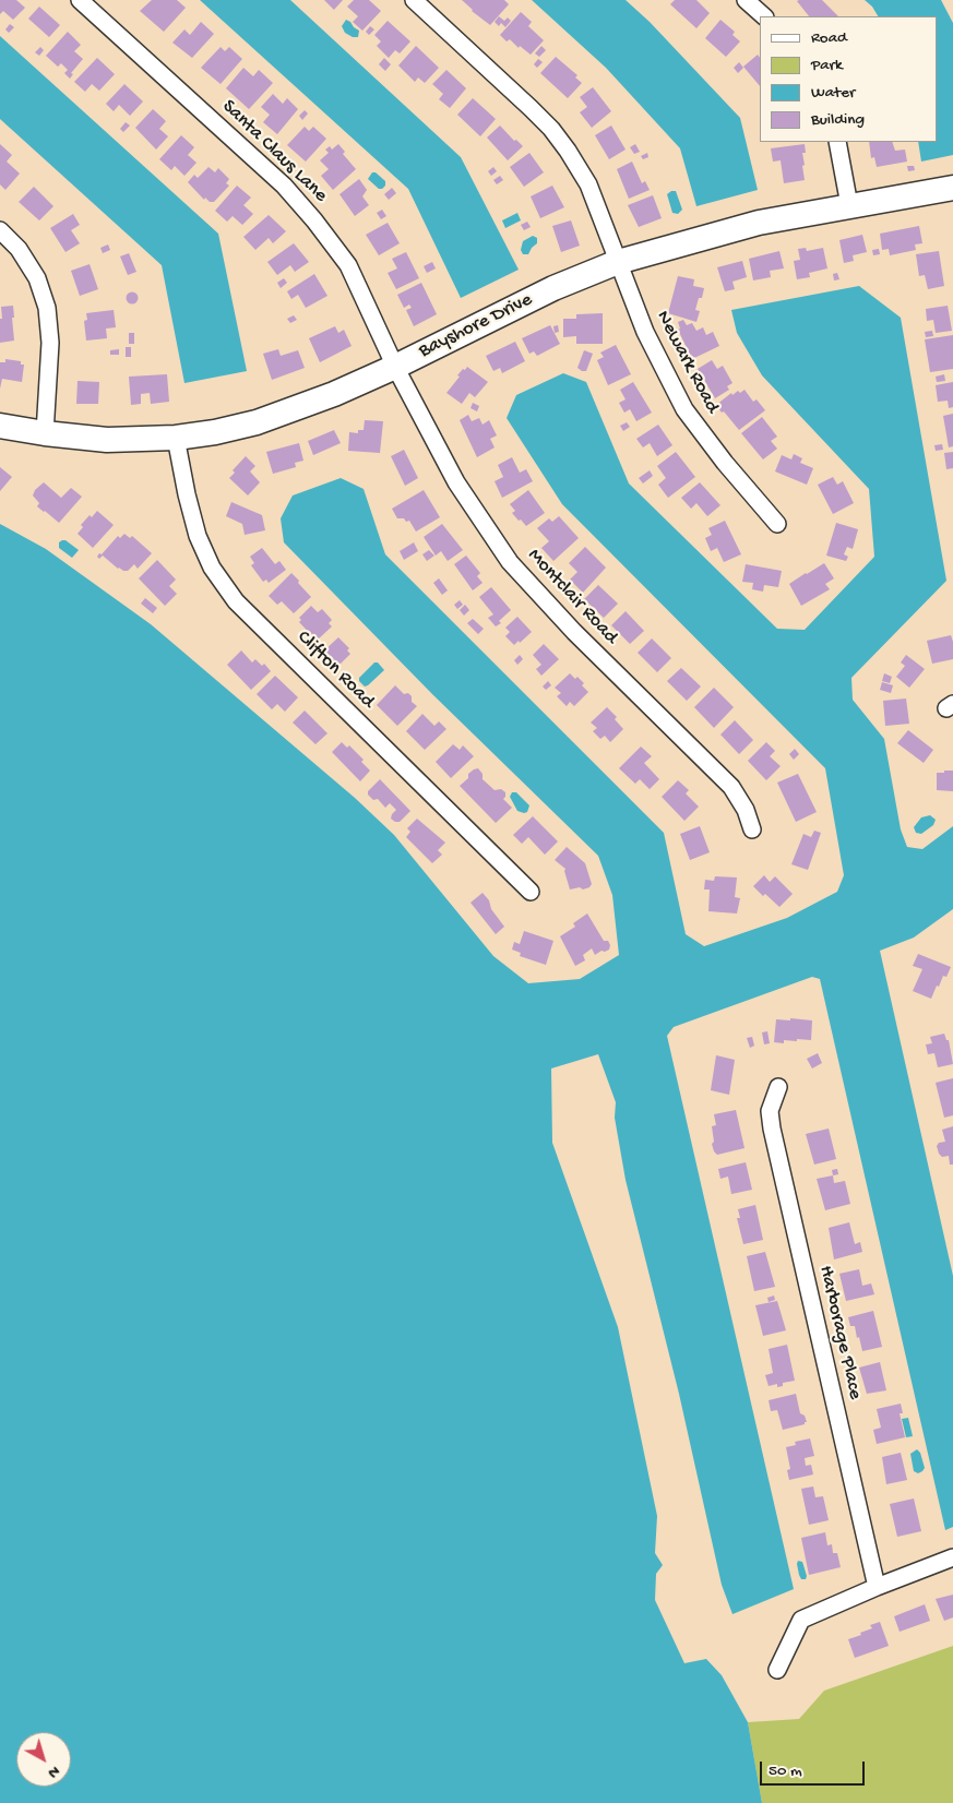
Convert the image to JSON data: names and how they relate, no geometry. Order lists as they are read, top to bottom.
{
  "streets": {
    "street": [
      "Santa Claus Lane",
      "Bayshore Drive",
      "Newark Road",
      "Montclair Road",
      "Clifton Road",
      "Harborage Place"
    ]
  },
  "crossings": [
    ["Santa Claus Lane", "Bayshore Drive"],
    ["Santa Claus Lane", "Montclair Road"],
    ["Bayshore Drive", "Newark Road"],
    ["Bayshore Drive", "Montclair Road"],
    ["Bayshore Drive", "Clifton Road"]
  ],
  "legend": [
    "Road",
    "Park",
    "Water",
    "Building"
  ],
  "scale_bar": "50 m",
  "north": "bottom right"
}
